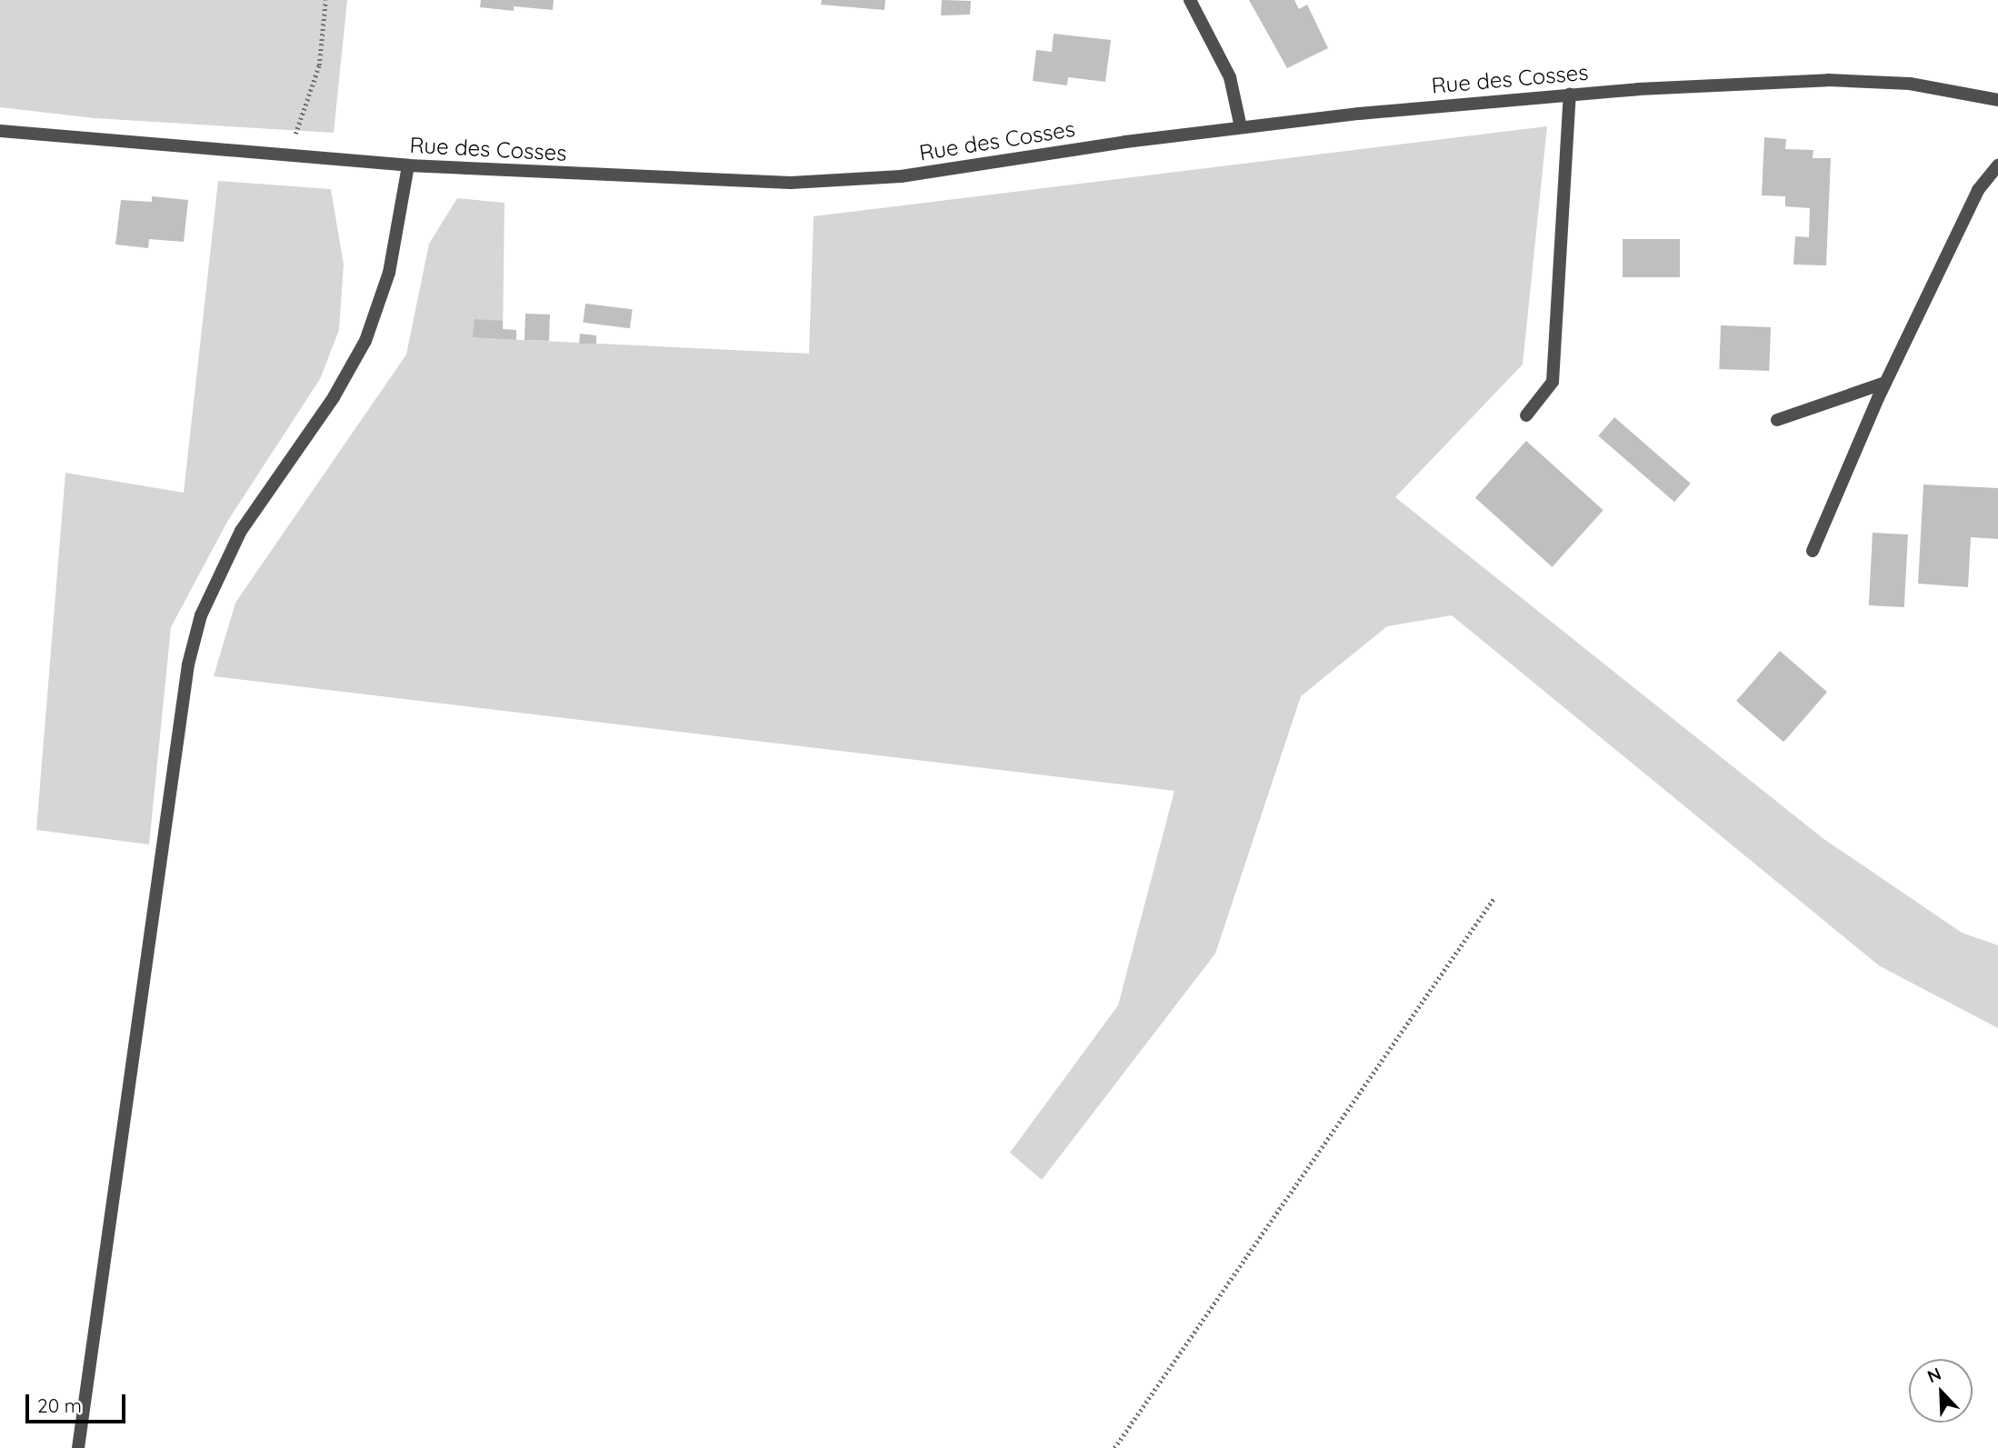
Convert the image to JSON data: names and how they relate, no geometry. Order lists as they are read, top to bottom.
{
  "streets": {
    "street": ["Rue des Cosses"]
  },
  "scale_bar": "20 m",
  "north": "top left"
}
